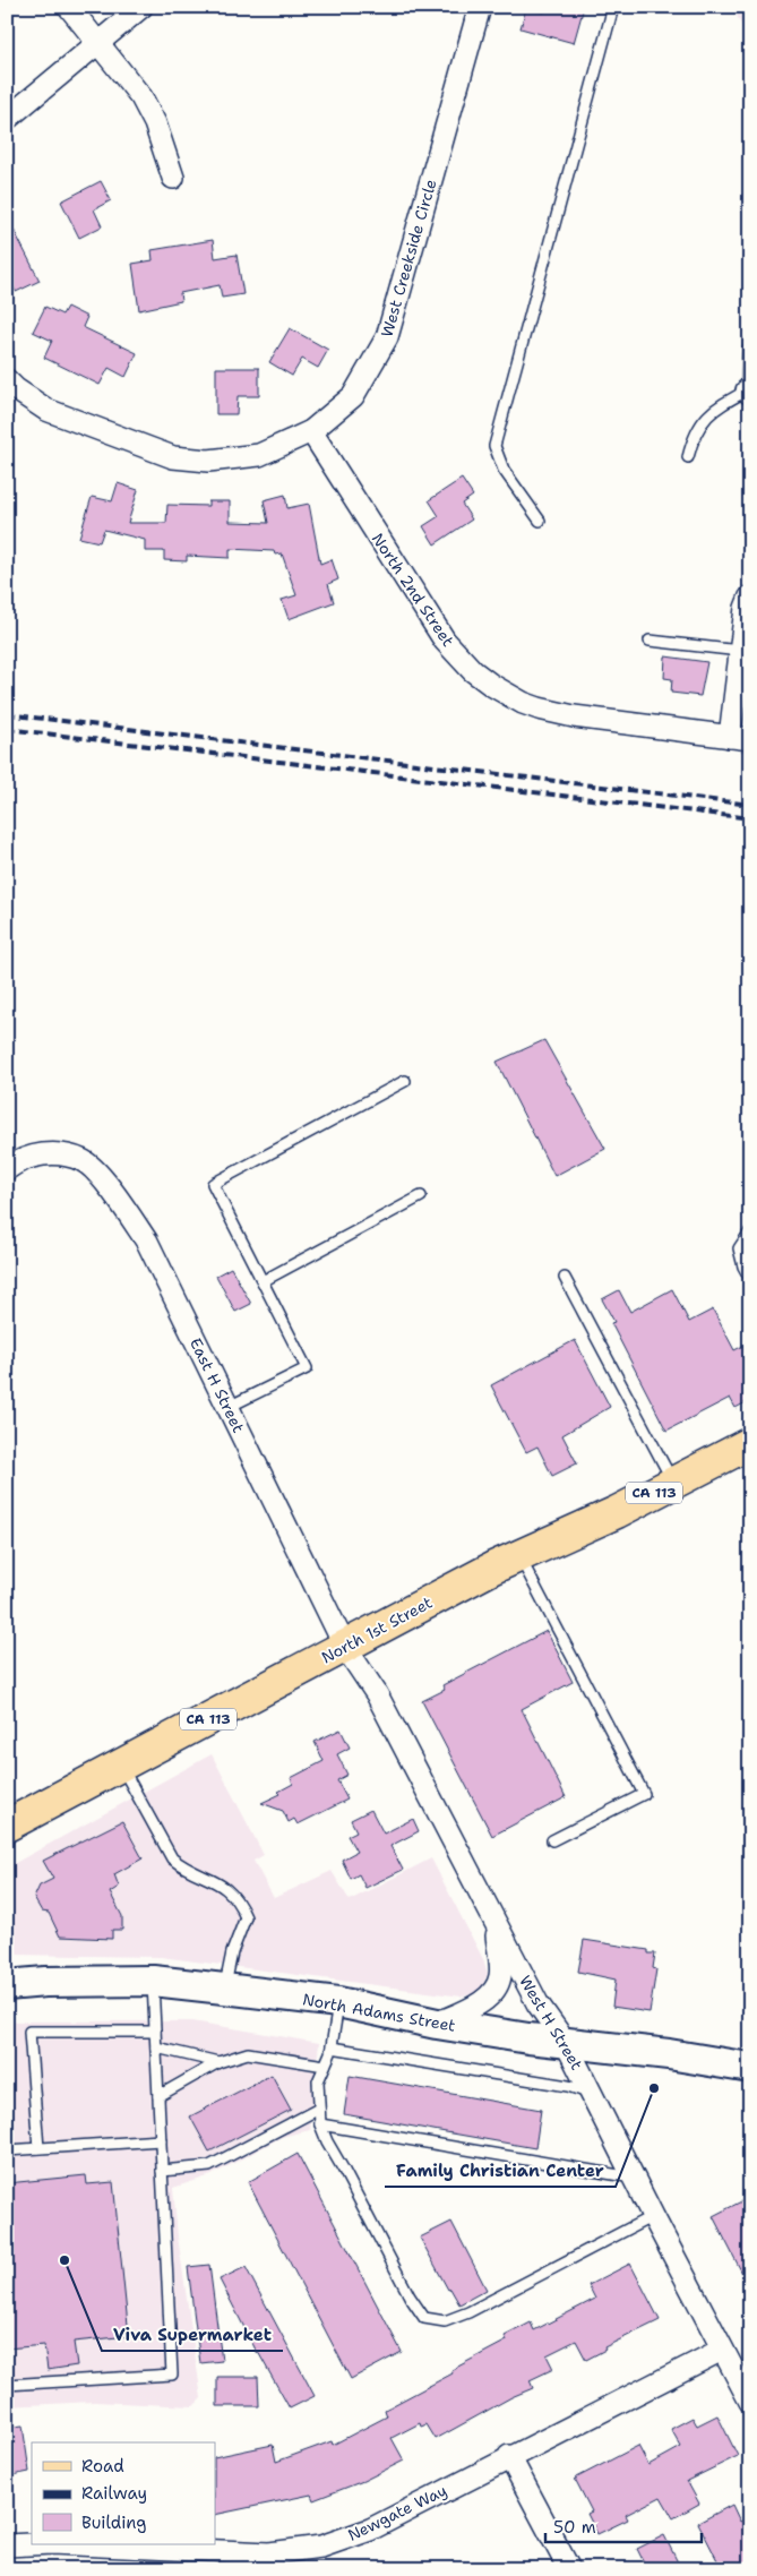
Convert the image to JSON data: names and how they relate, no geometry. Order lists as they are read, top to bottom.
{
  "streets": {
    "main road": ["CA 113", "North 1st Street"],
    "street": [
      "West Creekside Circle",
      "North 2nd Street",
      "East H Street",
      "North Adams Street",
      "West H Street",
      "Newgate Way"
    ]
  },
  "crossings": [
    ["West Creekside Circle", "North 2nd Street"],
    ["East H Street", "North 1st Street"],
    ["East H Street", "West H Street"],
    ["North 1st Street", "West H Street"],
    ["North Adams Street", "West H Street"],
    ["West H Street", "Newgate Way"]
  ],
  "places": ["Family Christian Center", "Viva Supermarket"],
  "legend": ["Road", "Railway", "Building"],
  "scale_bar": "50 m"
}
